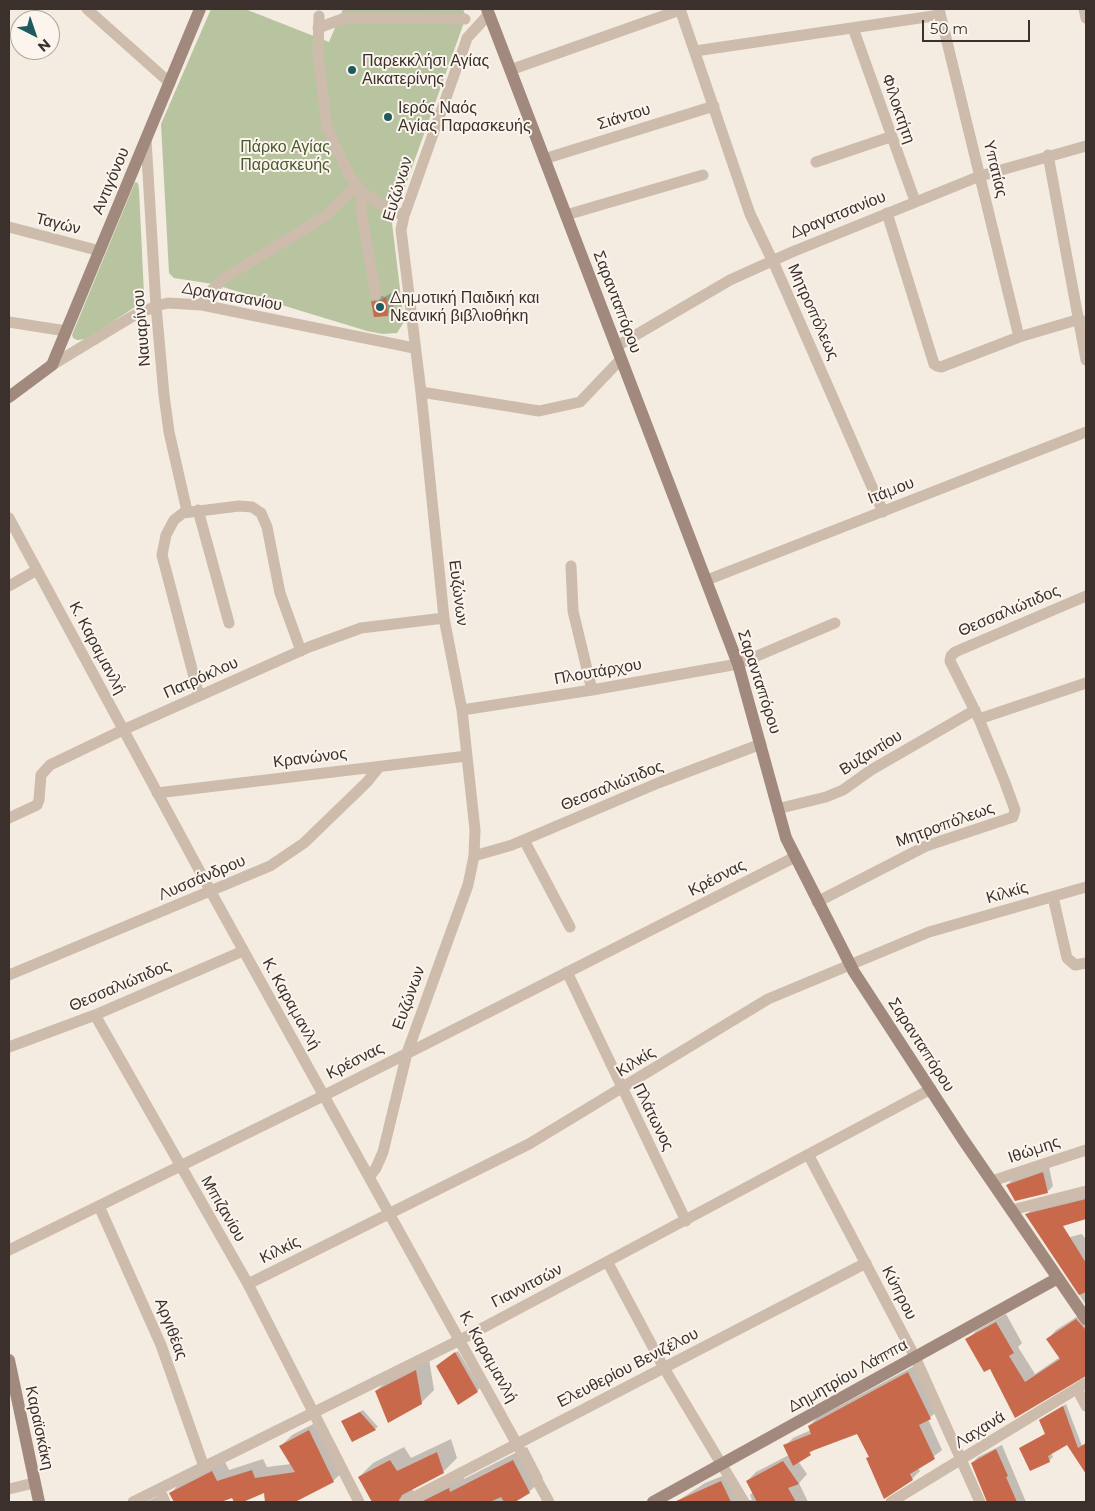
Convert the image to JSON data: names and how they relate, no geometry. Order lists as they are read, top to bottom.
{
  "streets": {
    "street": [
      "Φιλοκτήτη",
      "Σιάντου",
      "Υπατίας",
      "Αντιγόνου",
      "Ευζώνων",
      "Δραγατσανίου",
      "Ταγών",
      "Σαρανταπόρου",
      "Μητροπόλεως",
      "Ναυαρίνου",
      "Ιτάμου",
      "Θεσσαλιώτιδος",
      "Κ. Καραμανλή",
      "Πλουτάρχου",
      "Πατρόκλου",
      "Βυζαντίου",
      "Κρανώνος",
      "Λυσσάνδρου",
      "Κρέσνας",
      "Κιλκίς",
      "Πλάτωνος",
      "Ιθώμης",
      "Μπιζανίου",
      "Γιαννιτσών",
      "Κύπρου",
      "Αργιθέας",
      "Ελευθερίου Βενιζέλου",
      "Δημητρίου Λάππα",
      "Καραϊσκάκη",
      "Λαχανά"
    ]
  },
  "crossings": [
    ["Φιλοκτήτη", "Δραγατσανίου"],
    ["Σιάντου", "Σαρανταπόρου"],
    ["Σιάντου", "Μητροπόλεως"],
    ["Υπατίας", "Δραγατσανίου"],
    ["Αντιγόνου", "Δραγατσανίου"],
    ["Αντιγόνου", "Ταγών"],
    ["Αντιγόνου", "Ναυαρίνου"],
    ["Ευζώνων", "Δραγατσανίου"],
    ["Ευζώνων", "Σαρανταπόρου"],
    ["Ευζώνων", "Θεσσαλιώτιδος"],
    ["Ευζώνων", "Κ. Καραμανλή"],
    ["Ευζώνων", "Πλουτάρχου"],
    ["Ευζώνων", "Πατρόκλου"],
    ["Ευζώνων", "Κρανώνος"],
    ["Ευζώνων", "Κρέσνας"],
    ["Δραγατσανίου", "Σαρανταπόρου"],
    ["Δραγατσανίου", "Μητροπόλεως"],
    ["Δραγατσανίου", "Ναυαρίνου"],
    ["Σαρανταπόρου", "Μητροπόλεως"],
    ["Σαρανταπόρου", "Ιτάμου"],
    ["Σαρανταπόρου", "Θεσσαλιώτιδος"],
    ["Σαρανταπόρου", "Πλουτάρχου"],
    ["Σαρανταπόρου", "Βυζαντίου"],
    ["Σαρανταπόρου", "Κρέσνας"],
    ["Σαρανταπόρου", "Κιλκίς"],
    ["Σαρανταπόρου", "Ιθώμης"],
    ["Σαρανταπόρου", "Γιαννιτσών"],
    ["Σαρανταπόρου", "Δημητρίου Λάππα"],
    ["Μητροπόλεως", "Ιτάμου"],
    ["Μητροπόλεως", "Θεσσαλιώτιδος"],
    ["Μητροπόλεως", "Βυζαντίου"],
    ["Θεσσαλιώτιδος", "Κ. Καραμανλή"],
    ["Θεσσαλιώτιδος", "Μπιζανίου"],
    ["Κ. Καραμανλή", "Πατρόκλου"],
    ["Κ. Καραμανλή", "Κρανώνος"],
    ["Κ. Καραμανλή", "Λυσσάνδρου"],
    ["Κ. Καραμανλή", "Κρέσνας"],
    ["Κ. Καραμανλή", "Κιλκίς"],
    ["Κ. Καραμανλή", "Γιαννιτσών"],
    ["Κ. Καραμανλή", "Ελευθερίου Βενιζέλου"],
    ["Κρανώνος", "Λυσσάνδρου"],
    ["Κρέσνας", "Πλάτωνος"],
    ["Κρέσνας", "Μπιζανίου"],
    ["Κρέσνας", "Αργιθέας"],
    ["Κιλκίς", "Πλάτωνος"],
    ["Κιλκίς", "Μπιζανίου"],
    ["Πλάτωνος", "Γιαννιτσών"],
    ["Μπιζανίου", "Γιαννιτσών"],
    ["Γιαννιτσών", "Κύπρου"],
    ["Γιαννιτσών", "Αργιθέας"],
    ["Κύπρου", "Ελευθερίου Βενιζέλου"],
    ["Κύπρου", "Δημητρίου Λάππα"],
    ["Κύπρου", "Λαχανά"]
  ],
  "parks": ["Πάρκο Αγίας Παρασκευής"],
  "places": ["Παρεκκλήσι Αγίας Αικατερίνης", "Ιερός Ναός Αγίας Παρασκευής", "Δημοτική Παιδική και Νεανική βιβλιοθήκη"],
  "scale_bar": "50 m",
  "north": "bottom right"
}
